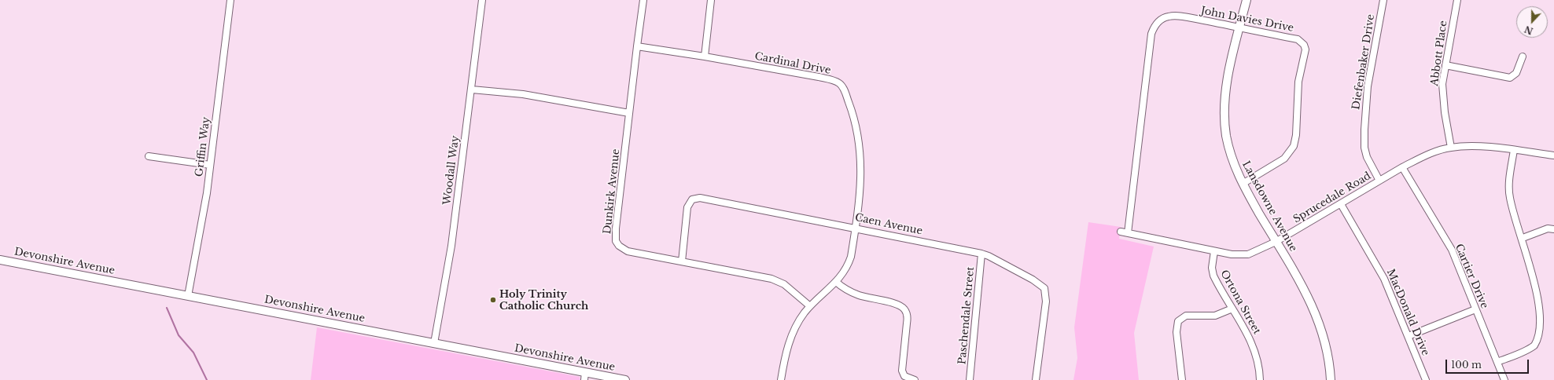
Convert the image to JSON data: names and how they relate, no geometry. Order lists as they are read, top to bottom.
{
  "streets": {
    "main road": ["Lansdowne Avenue", "Devonshire Avenue"],
    "street": [
      "John Davies Drive",
      "Abbott Place",
      "Diefenbaker Drive",
      "Cardinal Drive",
      "Griffin Way",
      "Woodall Way",
      "Dunkirk Avenue",
      "Sprucedale Road",
      "Caen Avenue",
      "Cartier Drive",
      "Ortona Street",
      "MacDonald Drive",
      "Paschendale Street"
    ]
  },
  "crossings": [
    ["John Davies Drive", "Sprucedale Road"],
    ["John Davies Drive", "Lansdowne Avenue"],
    ["Abbott Place", "Sprucedale Road"],
    ["Diefenbaker Drive", "Sprucedale Road"],
    ["Cardinal Drive", "Dunkirk Avenue"],
    ["Cardinal Drive", "Caen Avenue"],
    ["Griffin Way", "Devonshire Avenue"],
    ["Woodall Way", "Devonshire Avenue"],
    ["Dunkirk Avenue", "Caen Avenue"],
    ["Sprucedale Road", "Lansdowne Avenue"],
    ["Sprucedale Road", "Cartier Drive"],
    ["Sprucedale Road", "Ortona Street"],
    ["Sprucedale Road", "MacDonald Drive"],
    ["Caen Avenue", "Paschendale Street"]
  ],
  "places": ["Holy Trinity Catholic Church"],
  "scale_bar": "100 m",
  "north": "bottom"
}
